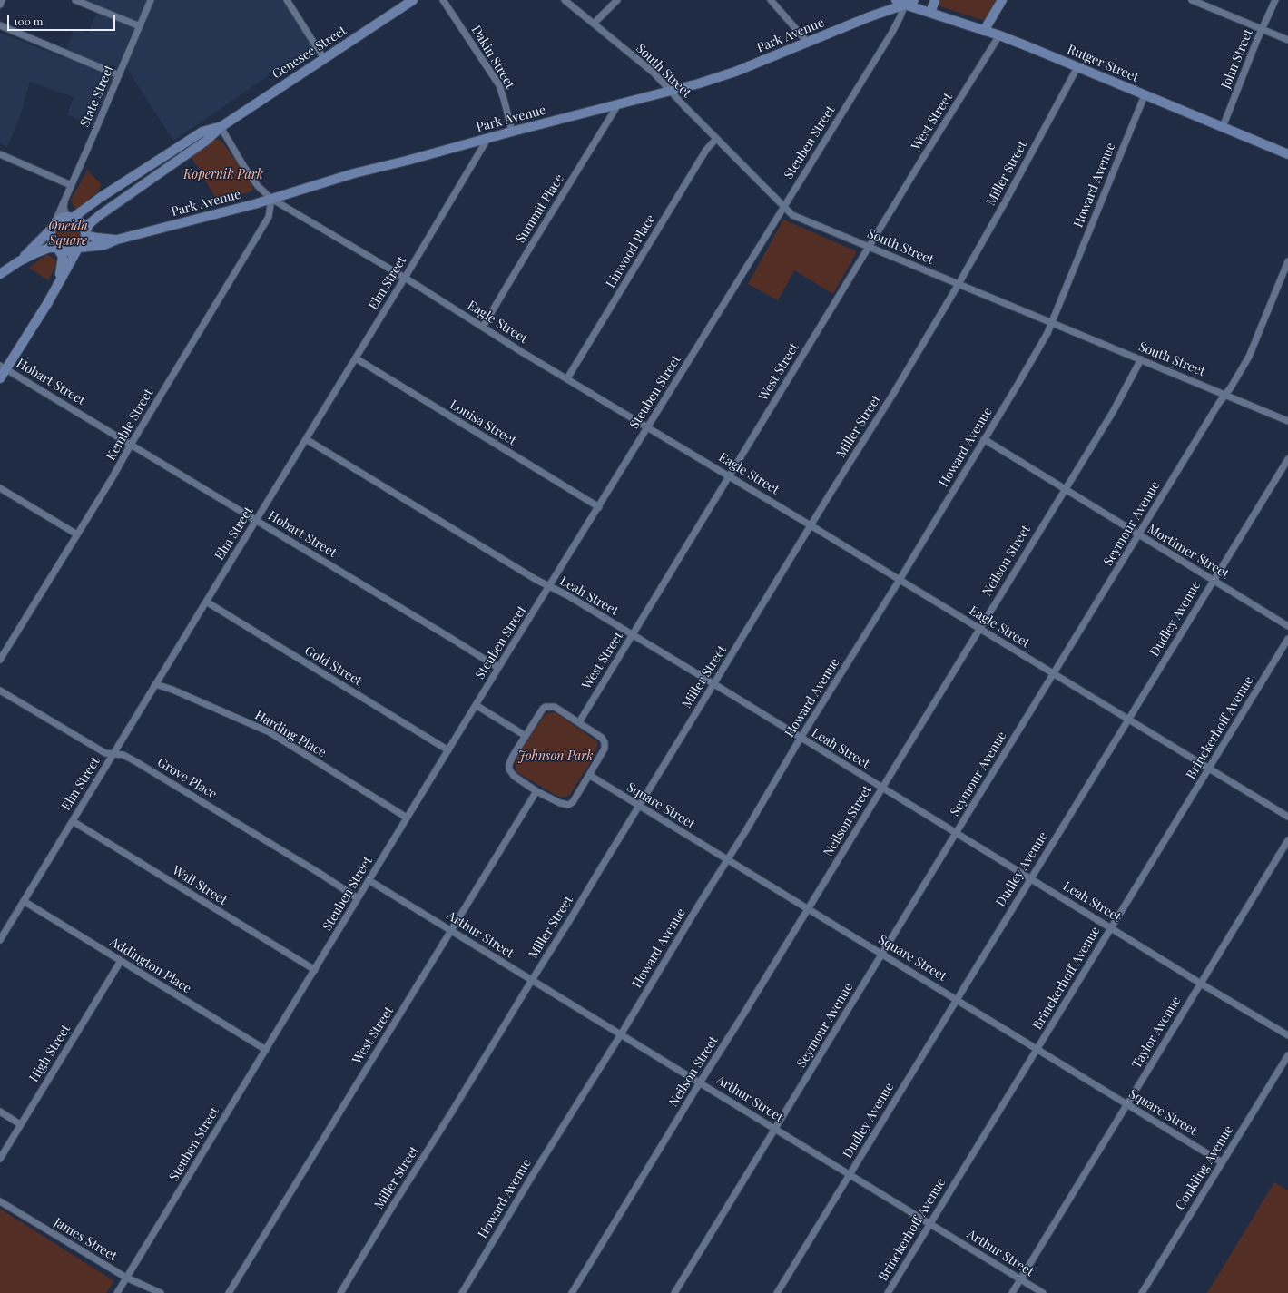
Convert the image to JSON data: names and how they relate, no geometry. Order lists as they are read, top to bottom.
{
  "streets": {
    "street": [
      "Park Avenue",
      "Genesee Street",
      "Dakin Street",
      "John Street",
      "Rutger Street",
      "South Street",
      "State Street",
      "West Street",
      "Steuben Street",
      "Miller Street",
      "Howard Avenue",
      "Summit Place",
      "Linwood Place",
      "Elm Street",
      "Eagle Street",
      "Hobart Street",
      "Louisa Street",
      "Kemble Street",
      "Seymour Avenue",
      "Mortimer Street",
      "Neilson Street",
      "Leah Street",
      "Dudley Avenue",
      "Gold Street",
      "Brinckerhoff Avenue",
      "Harding Place",
      "Grove Place",
      "Square Street",
      "Wall Street",
      "Arthur Street",
      "Addington Place",
      "Taylor Avenue",
      "High Street",
      "Conkling Avenue",
      "James Street"
    ]
  },
  "crossings": [
    ["Park Avenue", "Genesee Street"],
    ["Park Avenue", "Dakin Street"],
    ["Park Avenue", "Rutger Street"],
    ["Park Avenue", "South Street"],
    ["Park Avenue", "State Street"],
    ["Park Avenue", "Steuben Street"],
    ["Park Avenue", "Summit Place"],
    ["Park Avenue", "Elm Street"],
    ["Park Avenue", "Eagle Street"],
    ["Park Avenue", "Kemble Street"],
    ["Genesee Street", "State Street"],
    ["Genesee Street", "Eagle Street"],
    ["John Street", "Rutger Street"],
    ["Rutger Street", "West Street"],
    ["Rutger Street", "Steuben Street"],
    ["Rutger Street", "Miller Street"],
    ["Rutger Street", "Howard Avenue"],
    ["South Street", "West Street"],
    ["South Street", "Steuben Street"],
    ["South Street", "Miller Street"],
    ["South Street", "Howard Avenue"],
    ["South Street", "Linwood Place"],
    ["South Street", "Seymour Avenue"],
    ["South Street", "Neilson Street"],
    ["West Street", "Eagle Street"],
    ["West Street", "Leah Street"],
    ["West Street", "Square Street"],
    ["West Street", "Arthur Street"],
    ["Steuben Street", "Eagle Street"],
    ["Steuben Street", "Hobart Street"],
    ["Steuben Street", "Louisa Street"],
    ["Steuben Street", "Leah Street"],
    ["Steuben Street", "Gold Street"],
    ["Steuben Street", "Harding Place"],
    ["Steuben Street", "Grove Place"],
    ["Steuben Street", "Wall Street"],
    ["Steuben Street", "Arthur Street"],
    ["Steuben Street", "Addington Place"],
    ["Steuben Street", "James Street"],
    ["Miller Street", "Eagle Street"],
    ["Miller Street", "Leah Street"],
    ["Miller Street", "Square Street"],
    ["Miller Street", "Arthur Street"],
    ["Howard Avenue", "Eagle Street"],
    ["Howard Avenue", "Mortimer Street"],
    ["Howard Avenue", "Leah Street"],
    ["Howard Avenue", "Square Street"],
    ["Howard Avenue", "Arthur Street"],
    ["Summit Place", "Eagle Street"],
    ["Linwood Place", "Eagle Street"],
    ["Elm Street", "Eagle Street"],
    ["Elm Street", "Hobart Street"],
    ["Elm Street", "Louisa Street"],
    ["Elm Street", "Leah Street"],
    ["Elm Street", "Gold Street"],
    ["Elm Street", "Harding Place"],
    ["Elm Street", "Grove Place"],
    ["Elm Street", "Wall Street"],
    ["Elm Street", "Addington Place"],
    ["Eagle Street", "Kemble Street"],
    ["Eagle Street", "Seymour Avenue"],
    ["Eagle Street", "Neilson Street"],
    ["Eagle Street", "Dudley Avenue"],
    ["Eagle Street", "Brinckerhoff Avenue"],
    ["Hobart Street", "Kemble Street"],
    ["Seymour Avenue", "Mortimer Street"],
    ["Seymour Avenue", "Leah Street"],
    ["Seymour Avenue", "Square Street"],
    ["Seymour Avenue", "Arthur Street"],
    ["Mortimer Street", "Neilson Street"],
    ["Mortimer Street", "Dudley Avenue"],
    ["Neilson Street", "Leah Street"],
    ["Neilson Street", "Square Street"],
    ["Neilson Street", "Arthur Street"],
    ["Leah Street", "Dudley Avenue"],
    ["Leah Street", "Brinckerhoff Avenue"],
    ["Leah Street", "Taylor Avenue"],
    ["Dudley Avenue", "Square Street"],
    ["Dudley Avenue", "Arthur Street"],
    ["Brinckerhoff Avenue", "Square Street"],
    ["Brinckerhoff Avenue", "Arthur Street"],
    ["Square Street", "Taylor Avenue"],
    ["Square Street", "Conkling Avenue"],
    ["Arthur Street", "Taylor Avenue"],
    ["Addington Place", "High Street"]
  ],
  "parks": ["Kopernik Park", "Oneida Square", "Johnson Park"],
  "scale_bar": "100 m"
}
